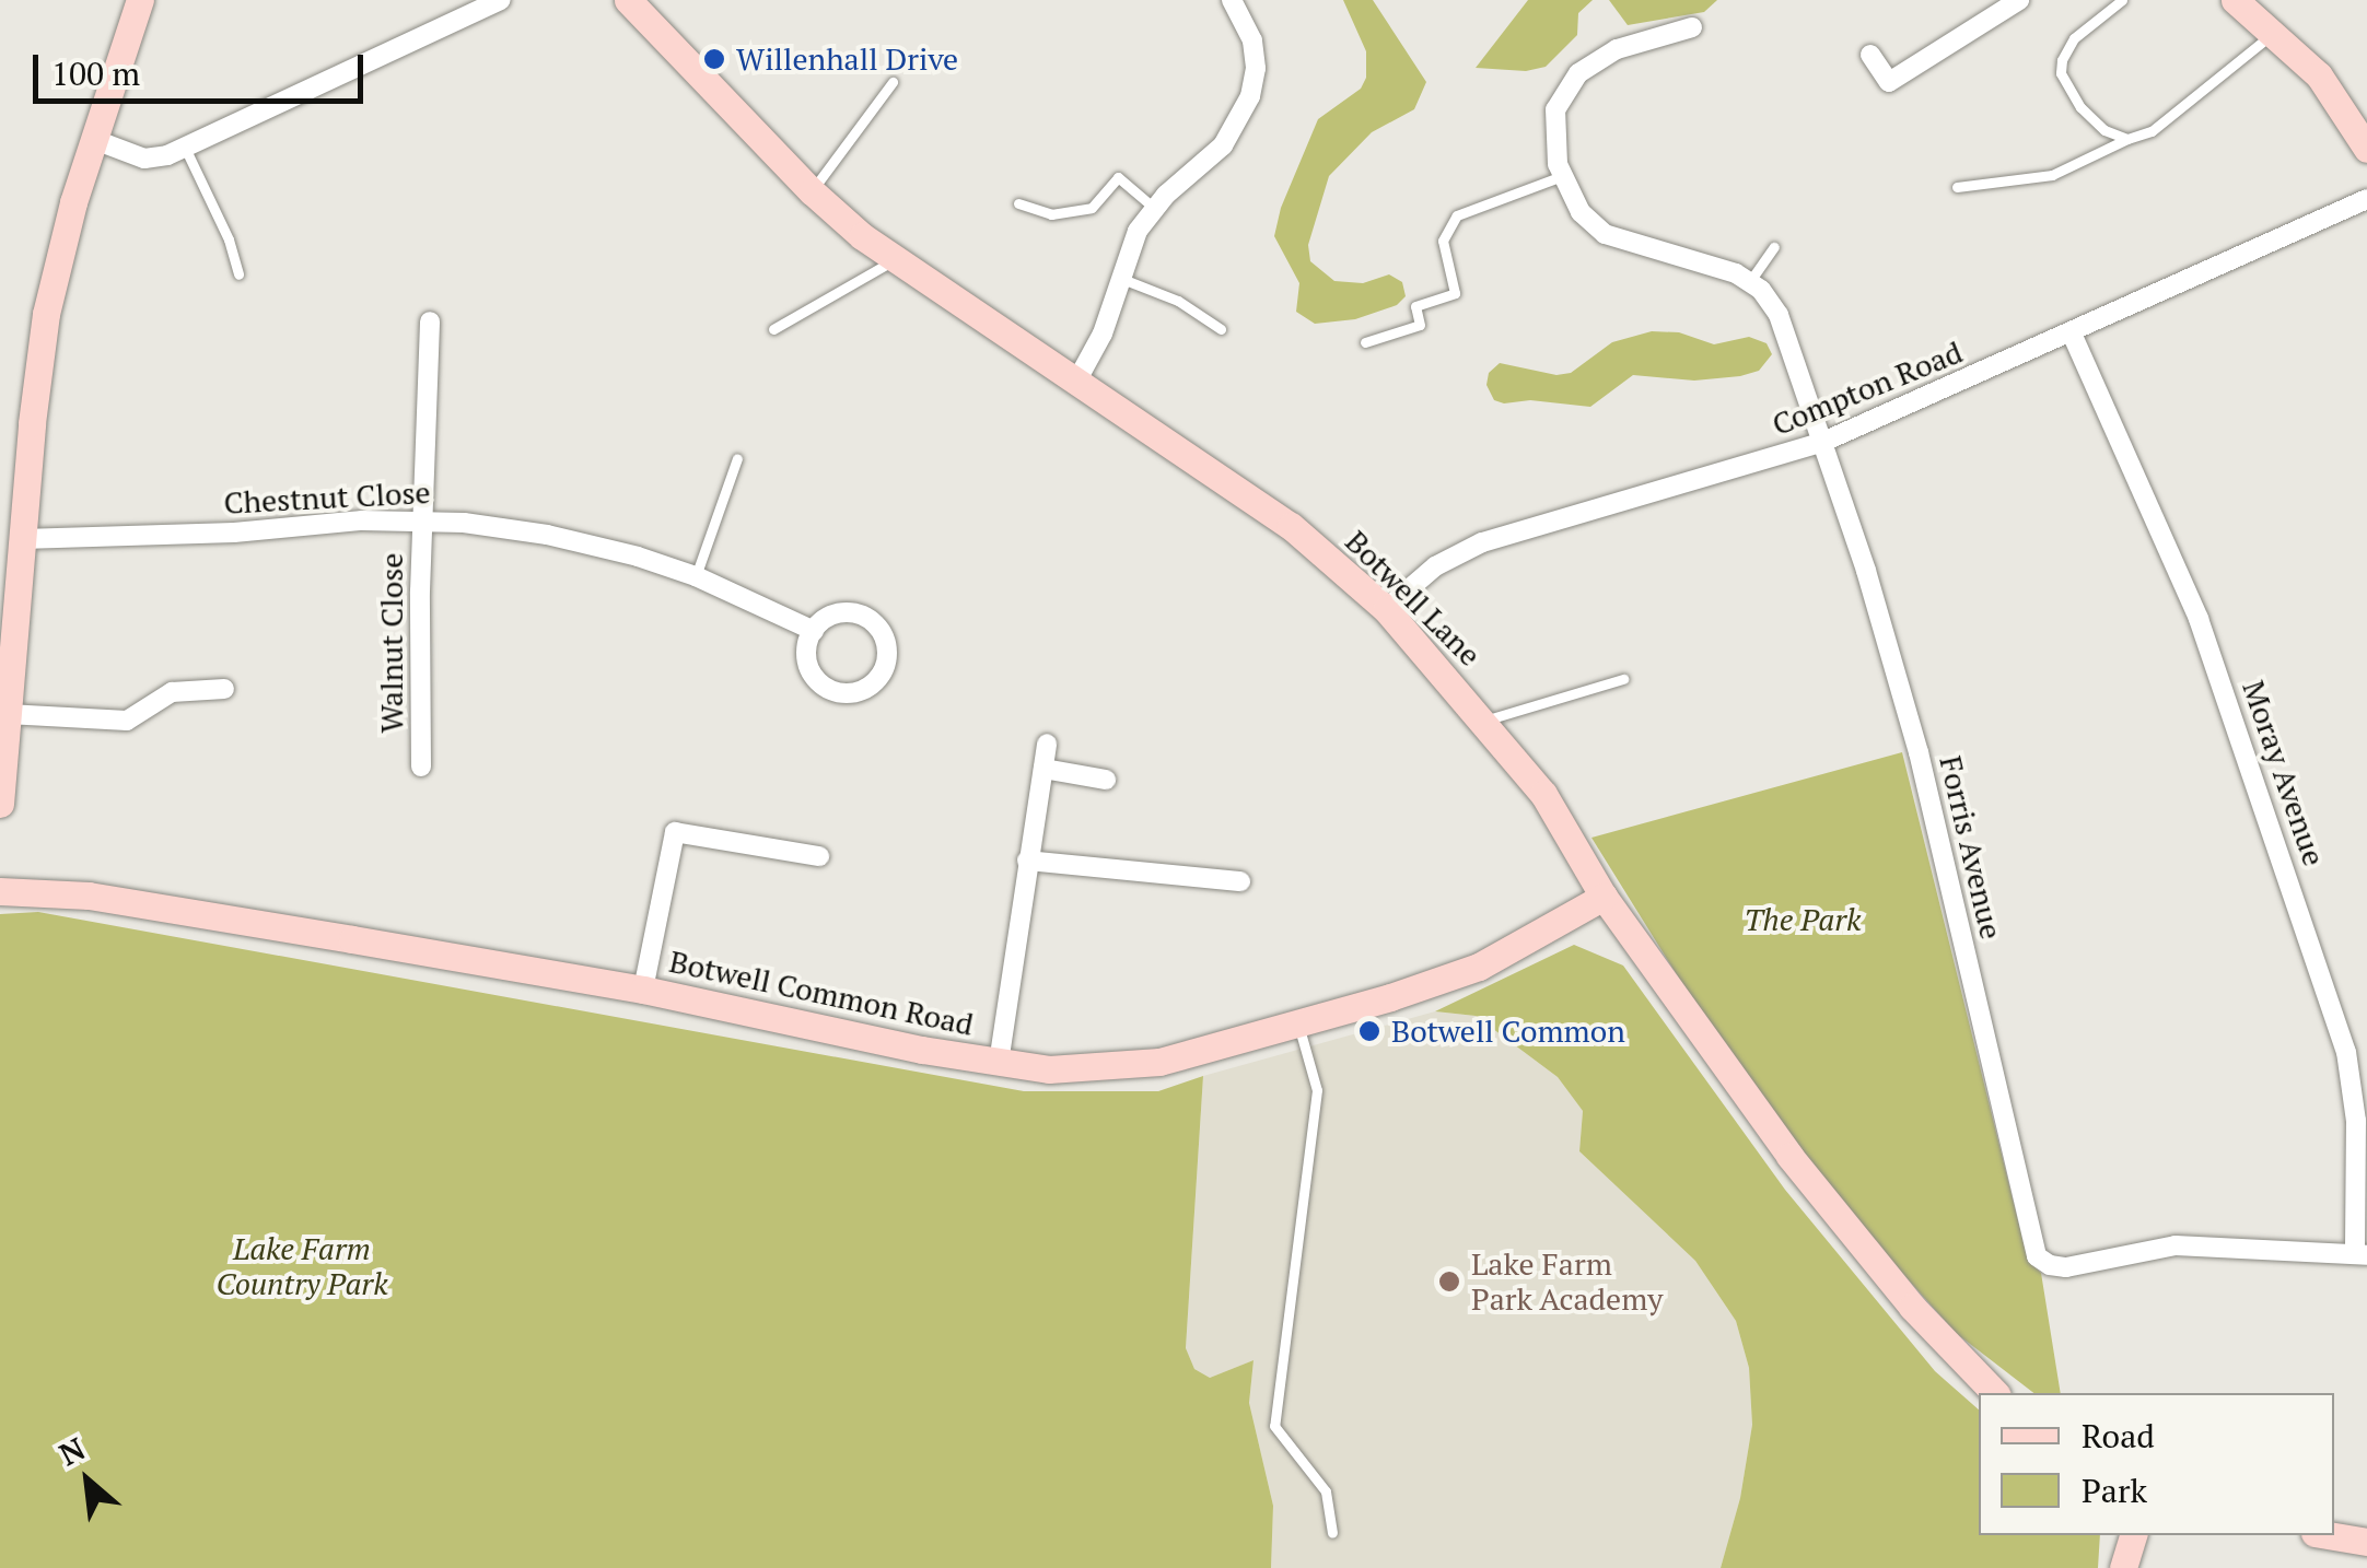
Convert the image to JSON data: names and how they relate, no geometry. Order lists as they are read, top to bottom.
{
  "streets": {
    "street": [
      "Compton Road",
      "Chestnut Close",
      "Botwell Lane",
      "Walnut Close",
      "Moray Avenue",
      "Forris Avenue",
      "Botwell Common Road"
    ]
  },
  "crossings": [
    ["Compton Road", "Botwell Lane"],
    ["Compton Road", "Moray Avenue"],
    ["Compton Road", "Forris Avenue"],
    ["Chestnut Close", "Walnut Close"],
    ["Botwell Lane", "Botwell Common Road"],
    ["Moray Avenue", "Forris Avenue"]
  ],
  "parks": ["The Park", "Lake Farm Country Park"],
  "places": ["Willenhall Drive", "Botwell Common", "Lake Farm Park Academy"],
  "legend": ["Road", "Park"],
  "scale_bar": "100 m",
  "north": "top left"
}
